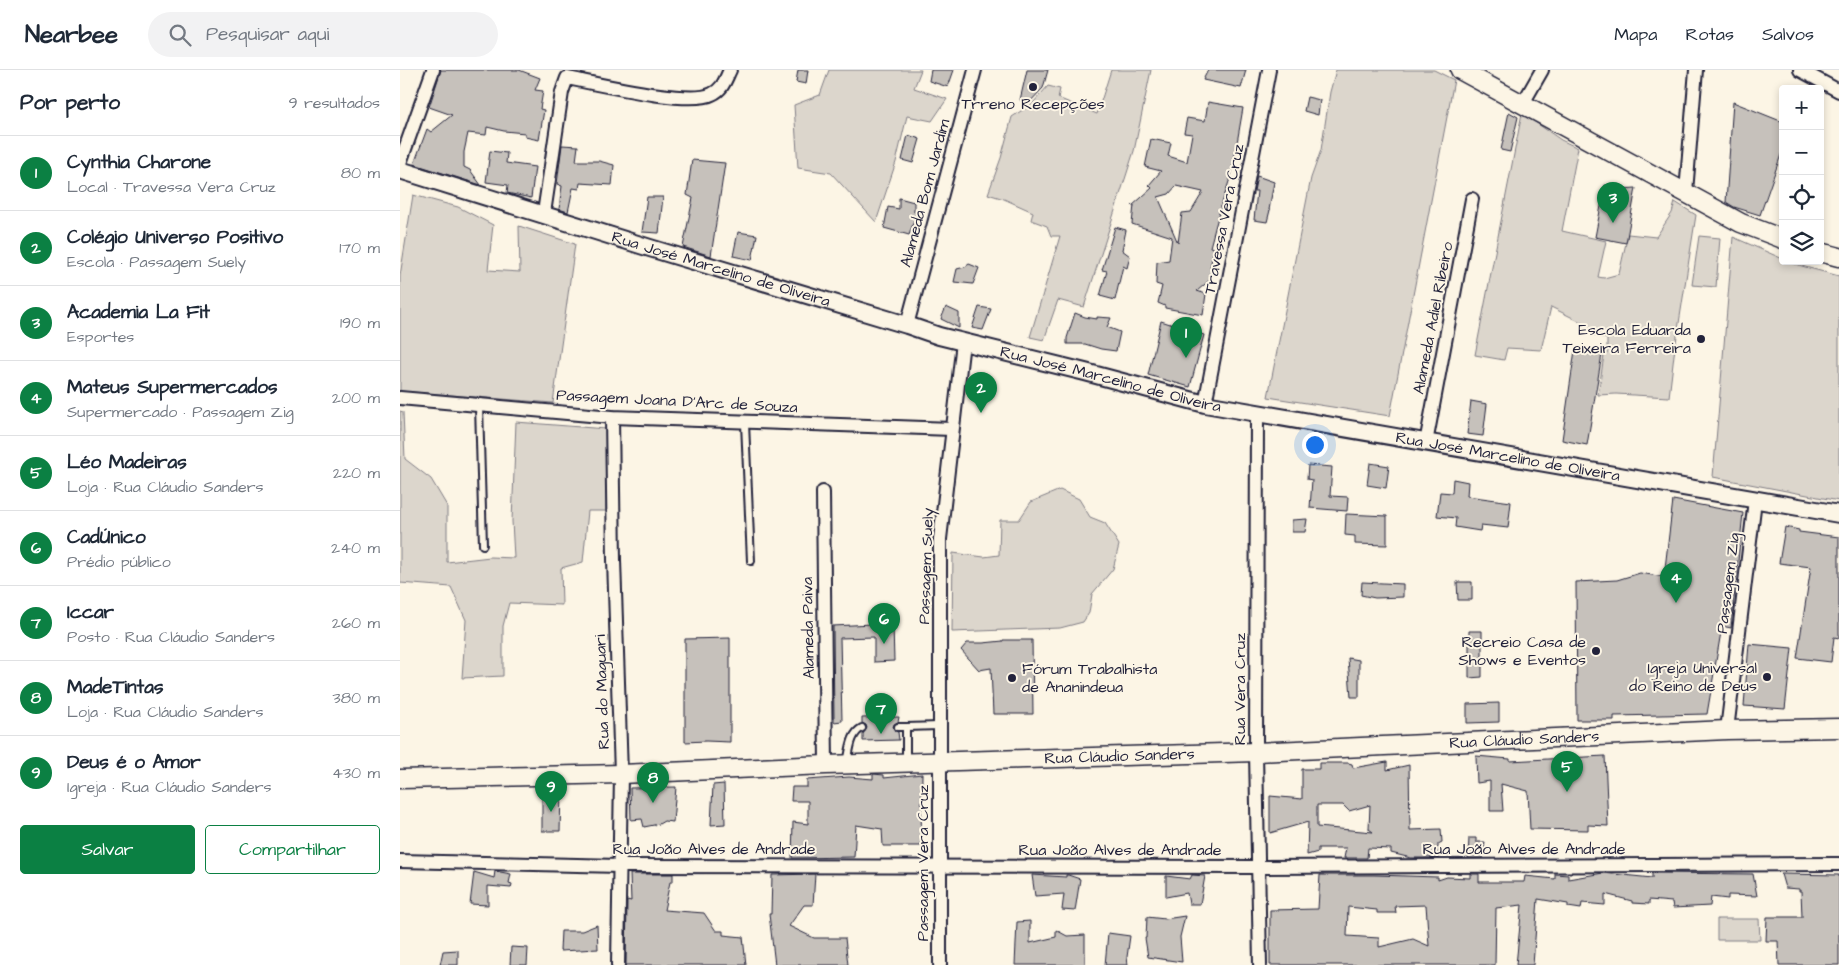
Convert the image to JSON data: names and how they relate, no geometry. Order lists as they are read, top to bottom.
{
  "streets": {
    "main road": ["Rua Cláudio Sanders"],
    "street": [
      "Alameda Bom Jardim",
      "Travessa Vera Cruz",
      "Rua José Marcelino de Oliveira",
      "Alameda Adiel Ribeiro",
      "Passagem Joana D'Arc de Souza",
      "Passagem Suely",
      "Passagem Zig",
      "Alameda Paiva",
      "Rua Vera Cruz",
      "Rua do Maguari",
      "Rua João Alves de Andrade",
      "Passagem Vera Cruz"
    ]
  },
  "crossings": [
    ["Alameda Bom Jardim", "Rua José Marcelino de Oliveira"],
    ["Travessa Vera Cruz", "Rua José Marcelino de Oliveira"],
    ["Rua José Marcelino de Oliveira", "Alameda Adiel Ribeiro"],
    ["Rua José Marcelino de Oliveira", "Passagem Suely"],
    ["Rua José Marcelino de Oliveira", "Passagem Zig"],
    ["Rua José Marcelino de Oliveira", "Rua Vera Cruz"],
    ["Passagem Joana D'Arc de Souza", "Passagem Suely"],
    ["Passagem Joana D'Arc de Souza", "Rua do Maguari"],
    ["Passagem Suely", "Rua Cláudio Sanders"],
    ["Passagem Suely", "Passagem Vera Cruz"],
    ["Passagem Zig", "Rua Cláudio Sanders"],
    ["Alameda Paiva", "Rua Cláudio Sanders"],
    ["Rua Vera Cruz", "Rua Cláudio Sanders"],
    ["Rua Vera Cruz", "Rua João Alves de Andrade"],
    ["Rua do Maguari", "Rua Cláudio Sanders"],
    ["Rua do Maguari", "Rua João Alves de Andrade"],
    ["Rua Cláudio Sanders", "Passagem Vera Cruz"],
    ["Rua João Alves de Andrade", "Passagem Vera Cruz"]
  ],
  "places": [
    "Trreno Recepções",
    "Escola Eduarda Teixeira Ferreira",
    "Recreio Casa de Shows e Eventos",
    "Igreja Universal do Reino de Deus",
    "Fórum Trabalhista de Ananindeua"
  ],
  "page": {
    "header": "Nearbee",
    "search": "Pesquisar aqui",
    "nav": ["Mapa", "Rotas", "Salvos"],
    "heading": ["Por perto", "9 resultados"],
    "map_buttons": ["+", "−"],
    "list": [
      {
        "mark": "1",
        "name": "Cynthia Charone",
        "note": "Local · Travessa Vera Cruz",
        "value": "80 m"
      },
      {
        "mark": "2",
        "name": "Colégio Universo Positivo",
        "note": "Escola · Passagem Suely",
        "value": "170 m"
      },
      {
        "mark": "3",
        "name": "Academia La Fit",
        "note": "Esportes",
        "value": "190 m"
      },
      {
        "mark": "4",
        "name": "Mateus Supermercados",
        "note": "Supermercado · Passagem Zig",
        "value": "200 m"
      },
      {
        "mark": "5",
        "name": "Léo Madeiras",
        "note": "Loja · Rua Cláudio Sanders",
        "value": "220 m"
      },
      {
        "mark": "6",
        "name": "CadÚnico",
        "note": "Prédio público",
        "value": "240 m"
      },
      {
        "mark": "7",
        "name": "Iccar",
        "note": "Posto · Rua Cláudio Sanders",
        "value": "260 m"
      },
      {
        "mark": "8",
        "name": "MadeTintas",
        "note": "Loja · Rua Cláudio Sanders",
        "value": "380 m"
      },
      {
        "mark": "9",
        "name": "Deus é o Amor",
        "note": "Igreja · Rua Cláudio Sanders",
        "value": "430 m"
      }
    ],
    "pins": [
      "3",
      "1",
      "2",
      "4",
      "6",
      "7",
      "5",
      "8",
      "9"
    ],
    "buttons": ["Salvar", "Compartilhar"]
  }
}
